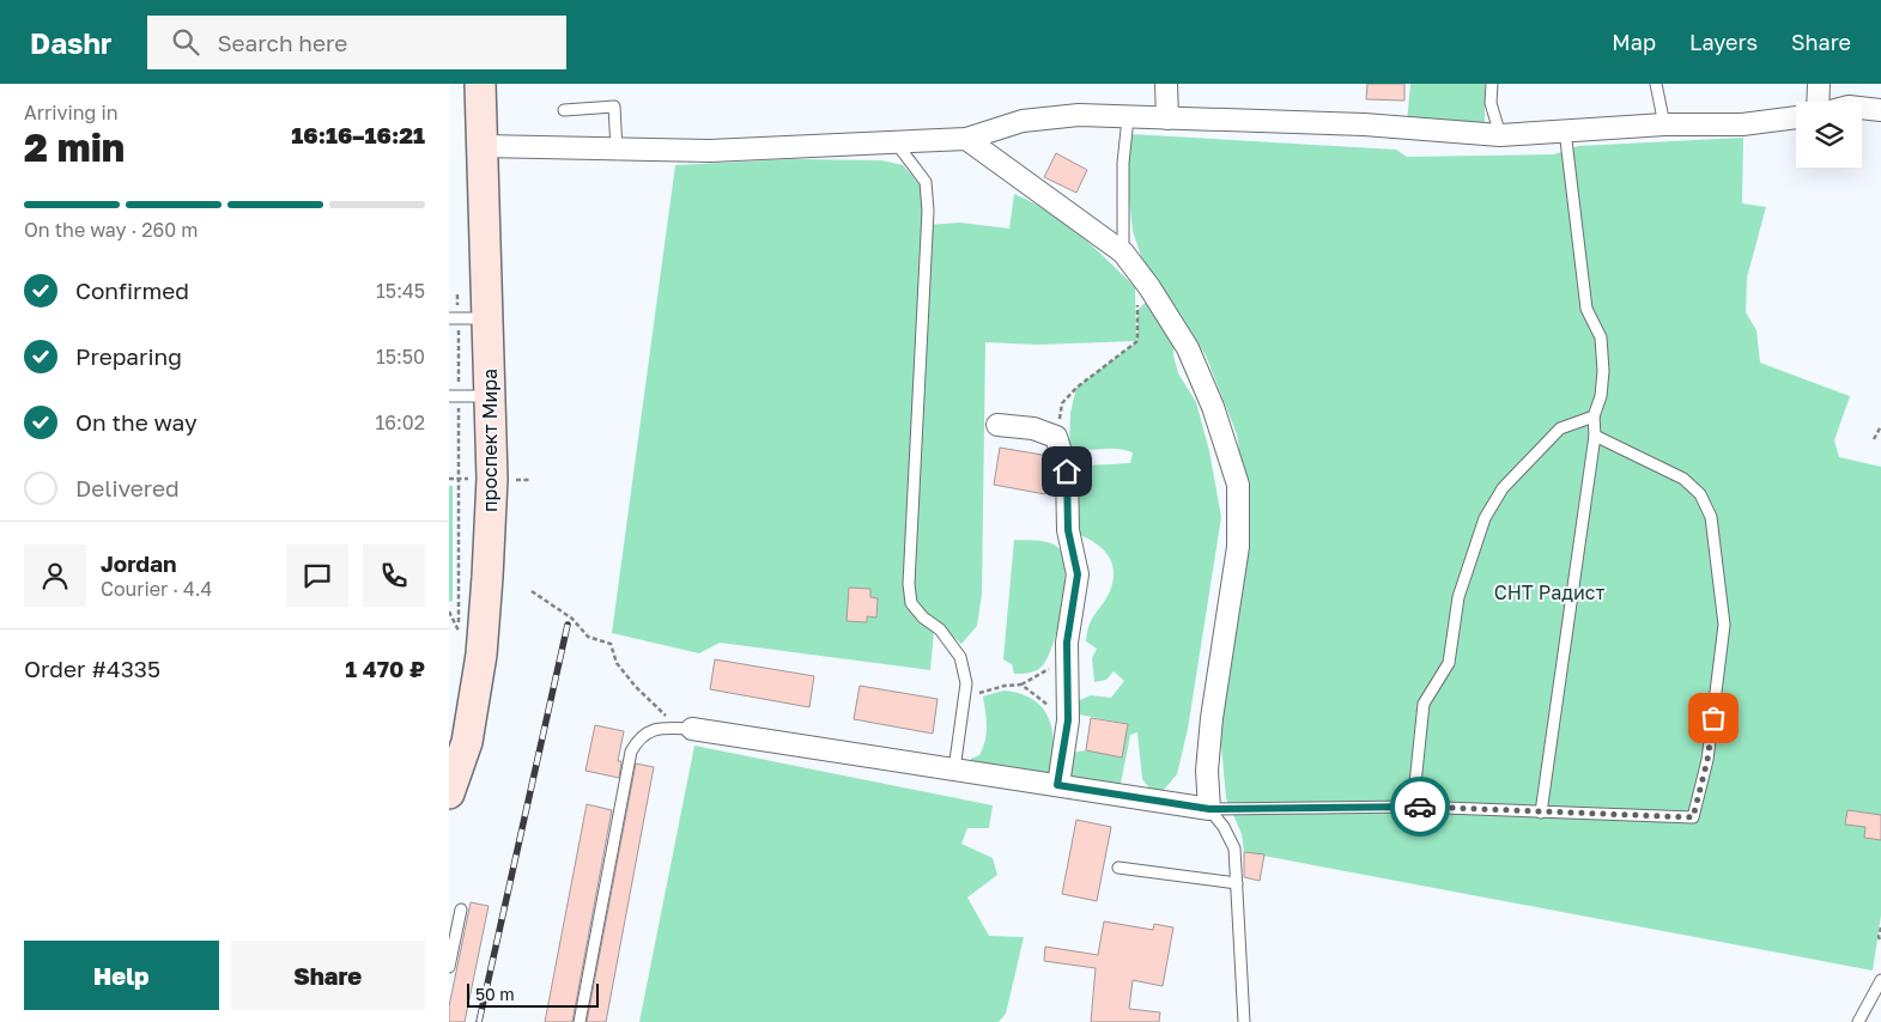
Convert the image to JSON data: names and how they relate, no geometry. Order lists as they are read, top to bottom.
{
  "streets": {
    "street": ["проспект Мира"]
  },
  "parks": ["СНТ Радист"],
  "scale_bar": "50 m",
  "page": {
    "header": "Dashr",
    "search": "Search here",
    "nav": ["Map", "Layers", "Share"],
    "heading": ["2 min", "Arriving in", "16:16–16:21"],
    "panel": [
      "Jordan",
      "Courier · 4.4",
      "Order #4335",
      "1 470 ₽"
    ],
    "bar": "On the way · 260 m",
    "list": [
      ["Confirmed", "15:45"],
      ["Preparing", "15:50"],
      ["On the way", "16:02"],
      "Delivered"
    ],
    "buttons": ["Help", "Share"],
    "scale": "50 m"
  }
}
